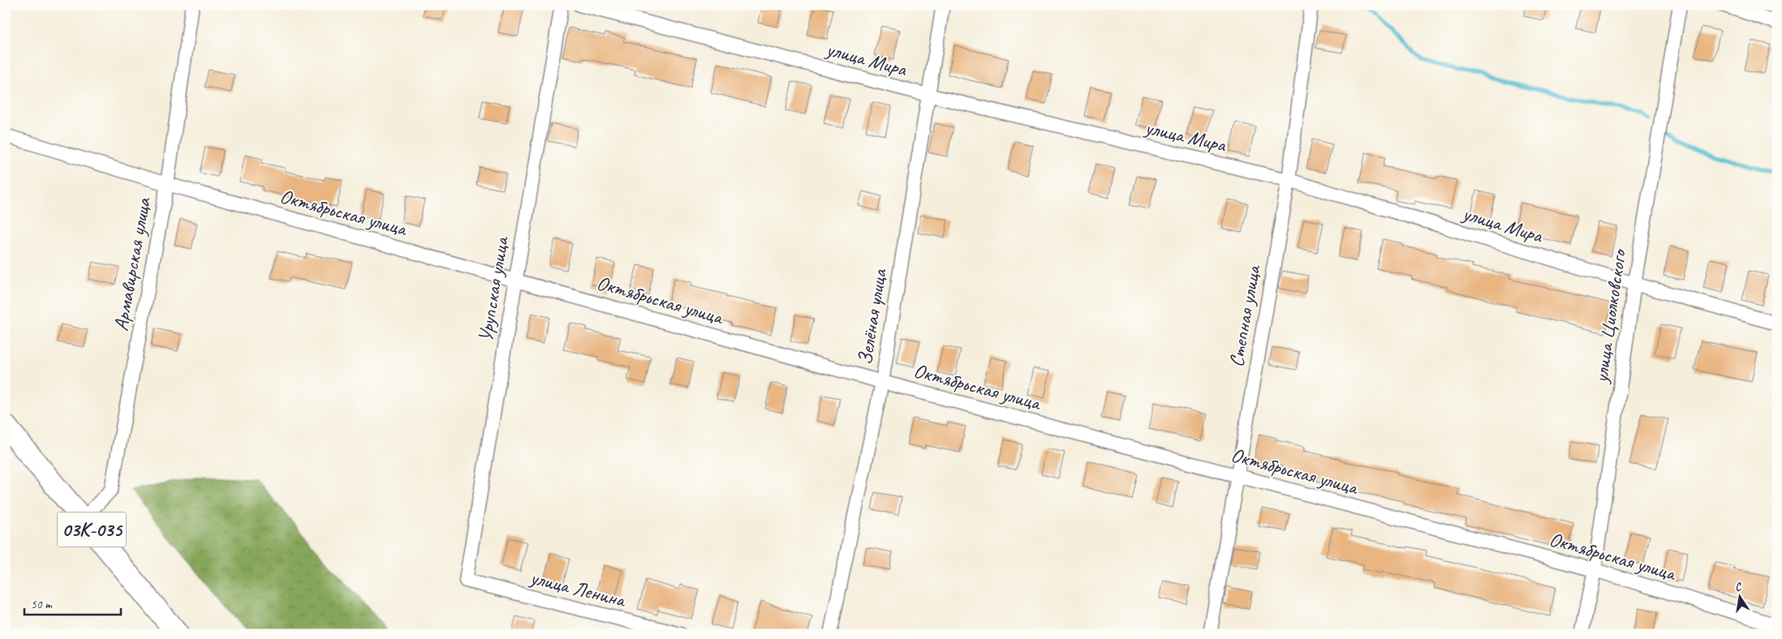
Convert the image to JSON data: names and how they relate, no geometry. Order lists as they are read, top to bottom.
{
  "streets": {
    "main road": ["03К-035"],
    "street": [
      "улица Мира",
      "Октябрьская улица",
      "Армавирская улица",
      "Урупская улица",
      "Степная улица",
      "улица Циолковского",
      "Зелёная улица",
      "улица Ленина"
    ]
  },
  "crossings": [
    ["улица Мира", "Степная улица"],
    ["улица Мира", "улица Циолковского"],
    ["улица Мира", "Зелёная улица"],
    ["Октябрьская улица", "Армавирская улица"],
    ["Октябрьская улица", "Урупская улица"],
    ["Октябрьская улица", "Степная улица"],
    ["Октябрьская улица", "улица Циолковского"],
    ["Октябрьская улица", "Зелёная улица"],
    ["Армавирская улица", "03К-035"],
    ["Урупская улица", "улица Ленина"]
  ],
  "scale_bar": "50 m",
  "north": "top"
}
